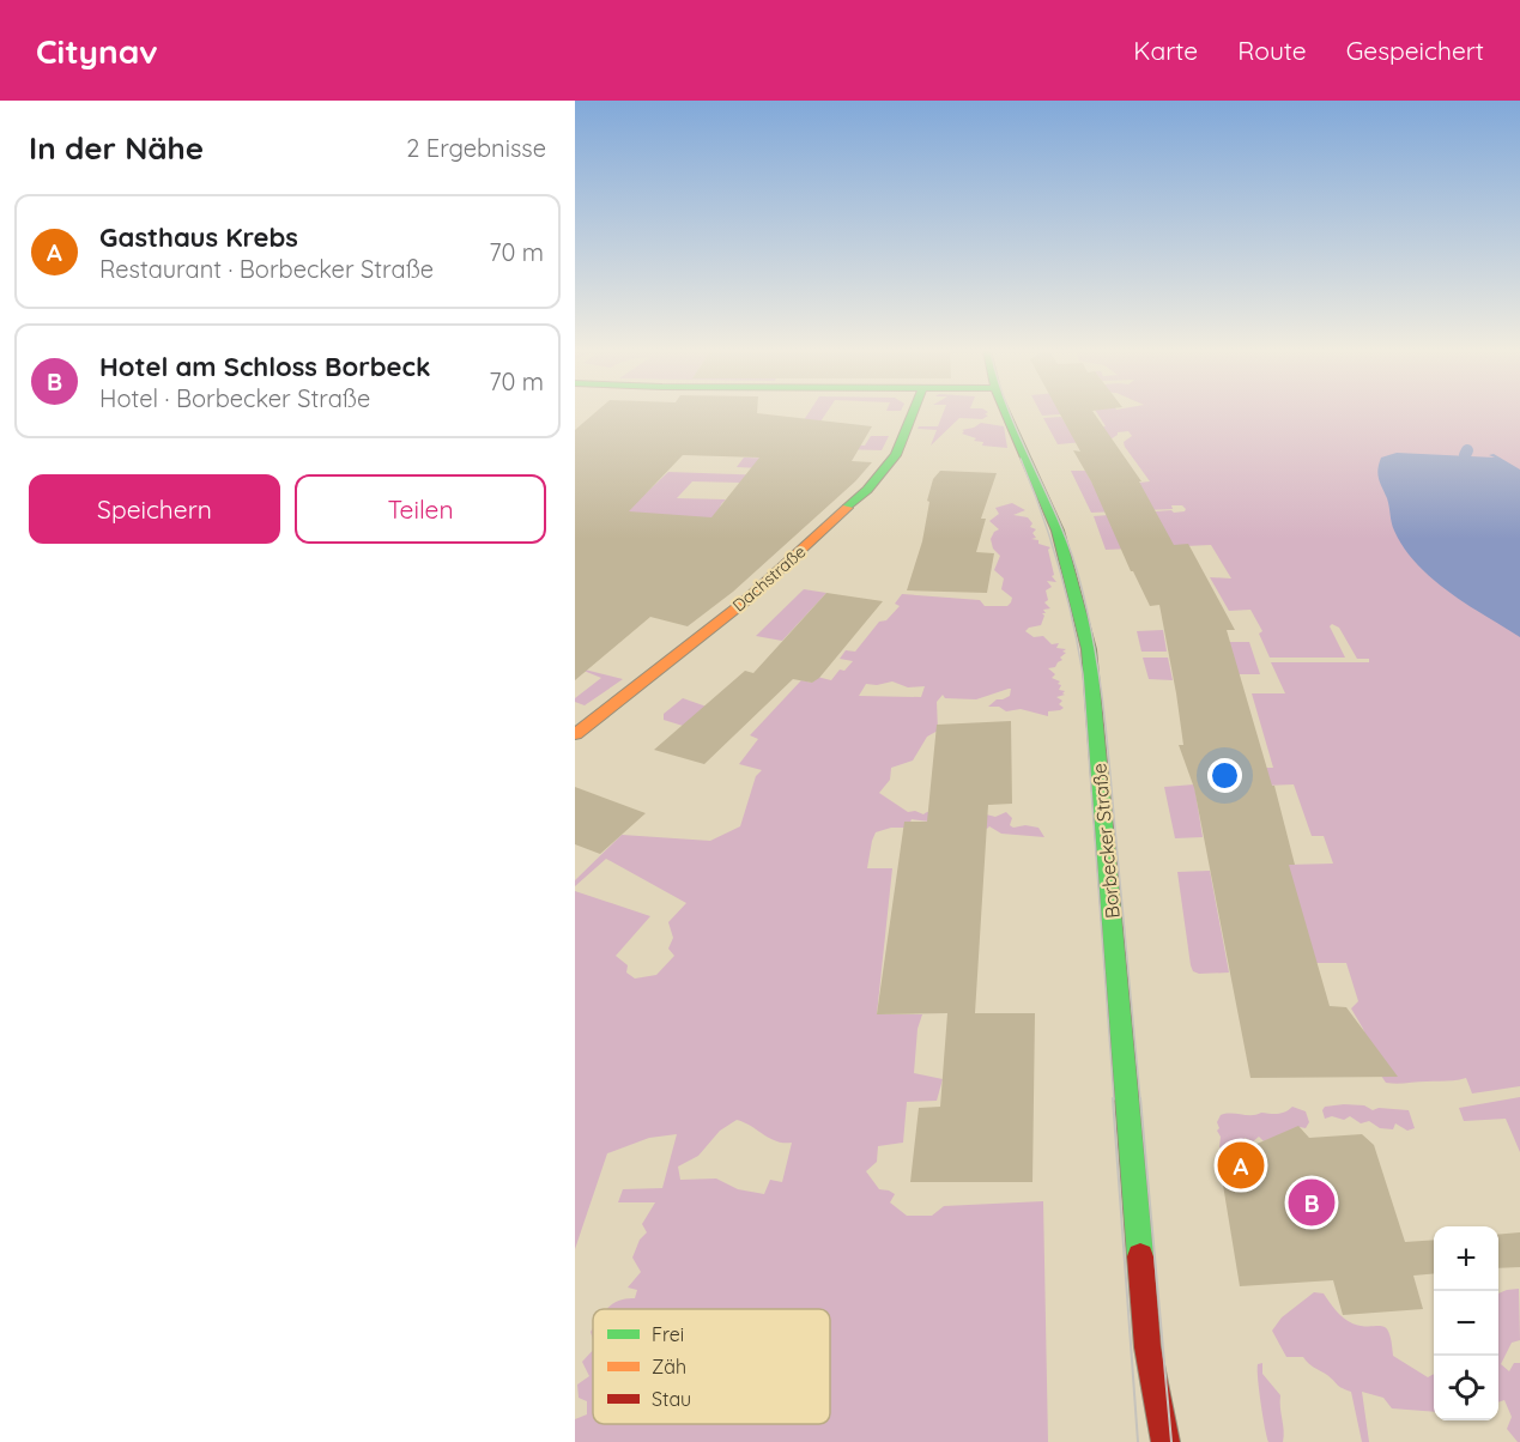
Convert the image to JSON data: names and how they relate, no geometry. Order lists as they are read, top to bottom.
{
  "streets": {
    "street": ["Dachstraße", "Borbecker Straße"]
  },
  "legend": ["Frei", "Zäh", "Stau"],
  "page": {
    "header": "Citynav",
    "nav": ["Karte", "Route", "Gespeichert"],
    "heading": ["In der Nähe", "2 Ergebnisse"],
    "list": [
      {
        "mark": "A",
        "name": "Gasthaus Krebs",
        "note": "Restaurant · Borbecker Straße",
        "value": "70 m"
      },
      {
        "mark": "B",
        "name": "Hotel am Schloss Borbeck",
        "note": "Hotel · Borbecker Straße",
        "value": "70 m"
      }
    ],
    "buttons": ["Speichern", "Teilen"],
    "pins": ["A", "B"],
    "map_buttons": ["+", "−"]
  }
}
